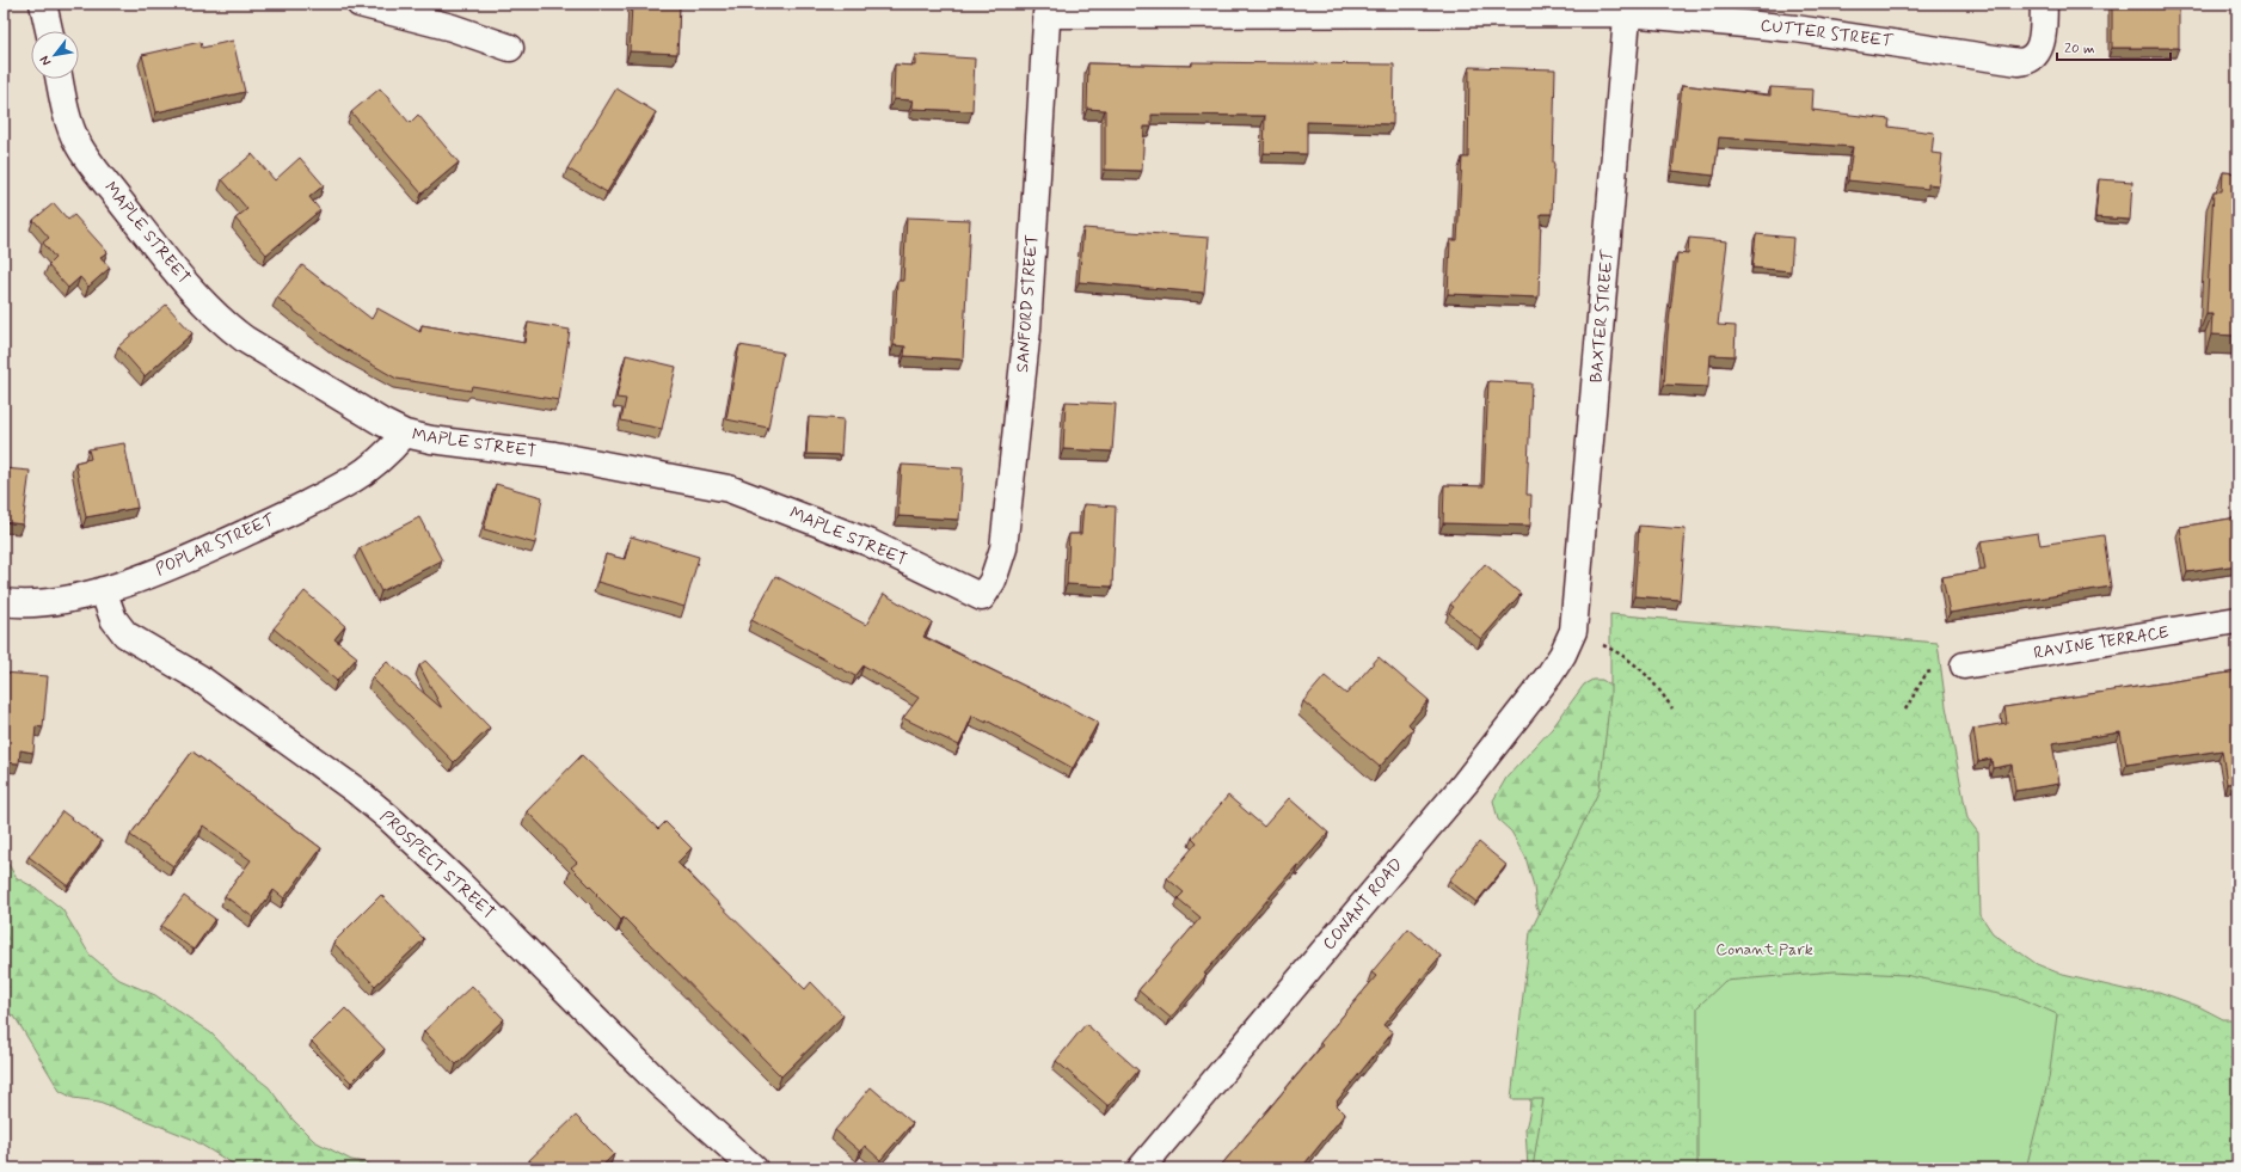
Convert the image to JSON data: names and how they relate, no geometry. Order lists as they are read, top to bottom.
{
  "streets": {
    "street": [
      "CUTTER STREET",
      "MAPLE STREET",
      "SANFORD STREET",
      "BAXTER STREET",
      "POPLAR STREET",
      "RAVINE TERRACE",
      "PROSPECT STREET",
      "CONANT ROAD"
    ]
  },
  "crossings": [
    ["CUTTER STREET", "SANFORD STREET"],
    ["CUTTER STREET", "BAXTER STREET"],
    ["MAPLE STREET", "SANFORD STREET"],
    ["MAPLE STREET", "POPLAR STREET"],
    ["BAXTER STREET", "CONANT ROAD"],
    ["POPLAR STREET", "PROSPECT STREET"]
  ],
  "parks": ["Conant Park"],
  "scale_bar": "20 m",
  "north": "bottom left"
}
